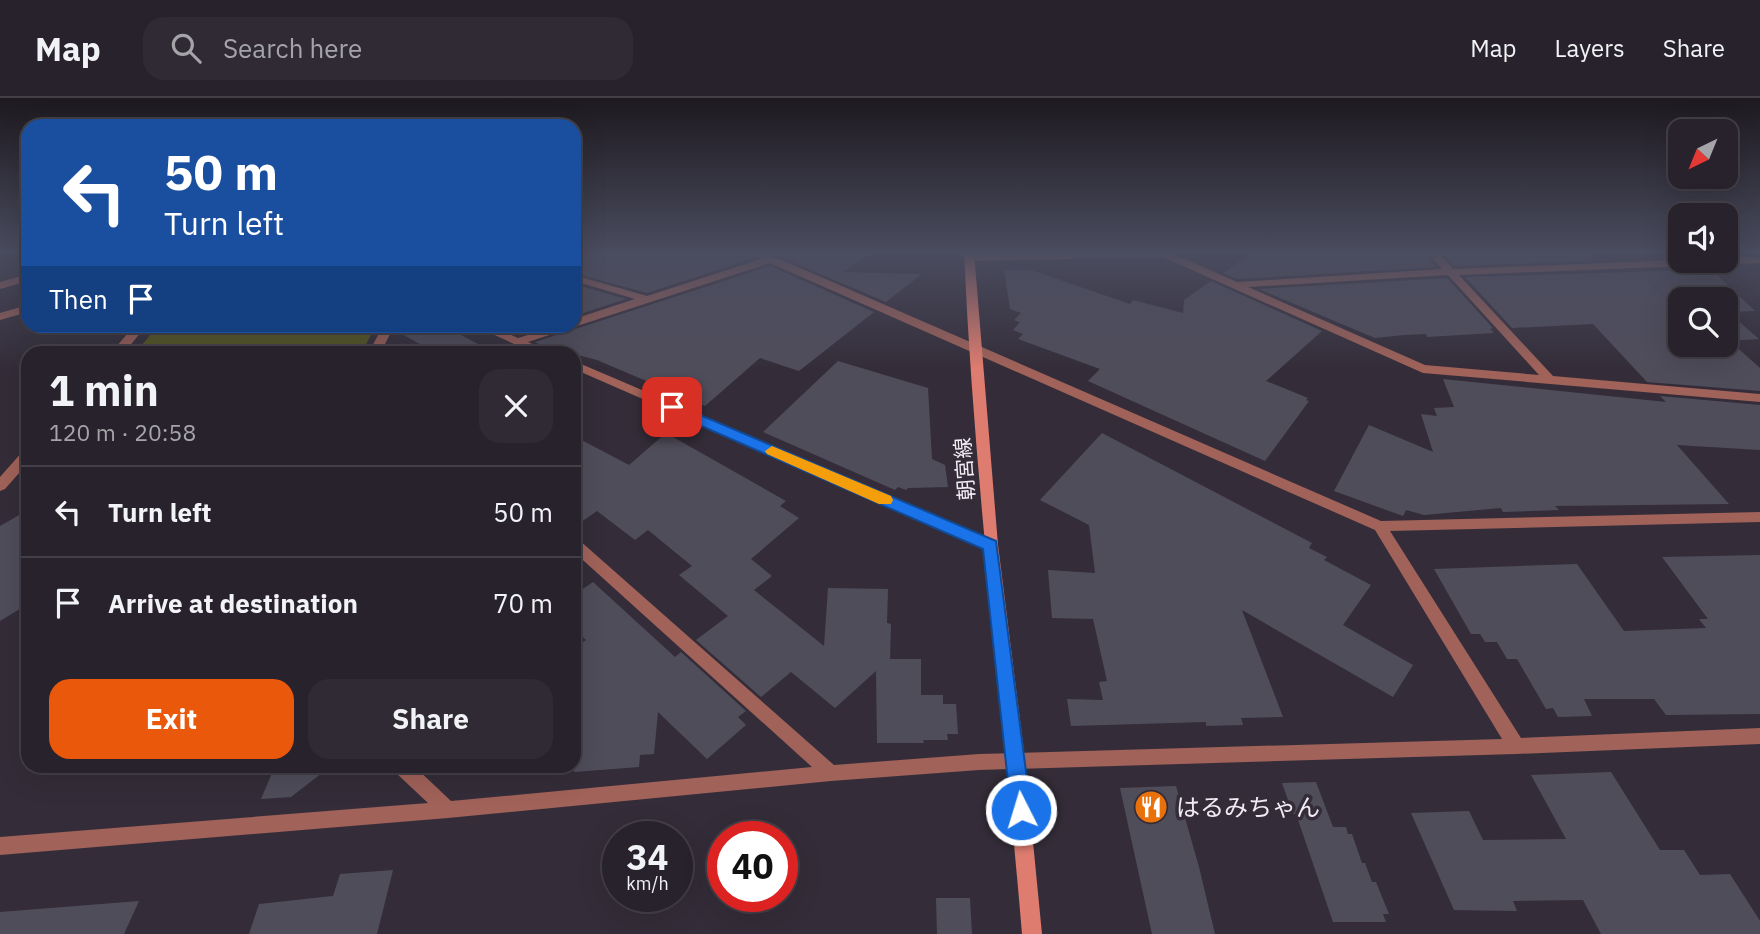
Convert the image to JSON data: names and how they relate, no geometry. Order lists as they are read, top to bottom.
{
  "streets": {
    "street": ["朝宮線"]
  },
  "places": {
    "restaurant": ["はるみちゃん"]
  },
  "north": "bottom left",
  "page": {
    "header": "Map",
    "search": "Search here",
    "nav": ["Map", "Layers", "Share"],
    "turn": ["50 m", "Turn left"],
    "then": "Then",
    "heading": ["1 min", "120 m · 20:58"],
    "list": [
      {
        "name": "Turn left",
        "value": "50 m"
      },
      {
        "name": "Arrive at destination",
        "value": "70 m"
      }
    ],
    "buttons": ["Exit", "Share"],
    "speed": "34 km/h",
    "limit": "40"
  }
}
